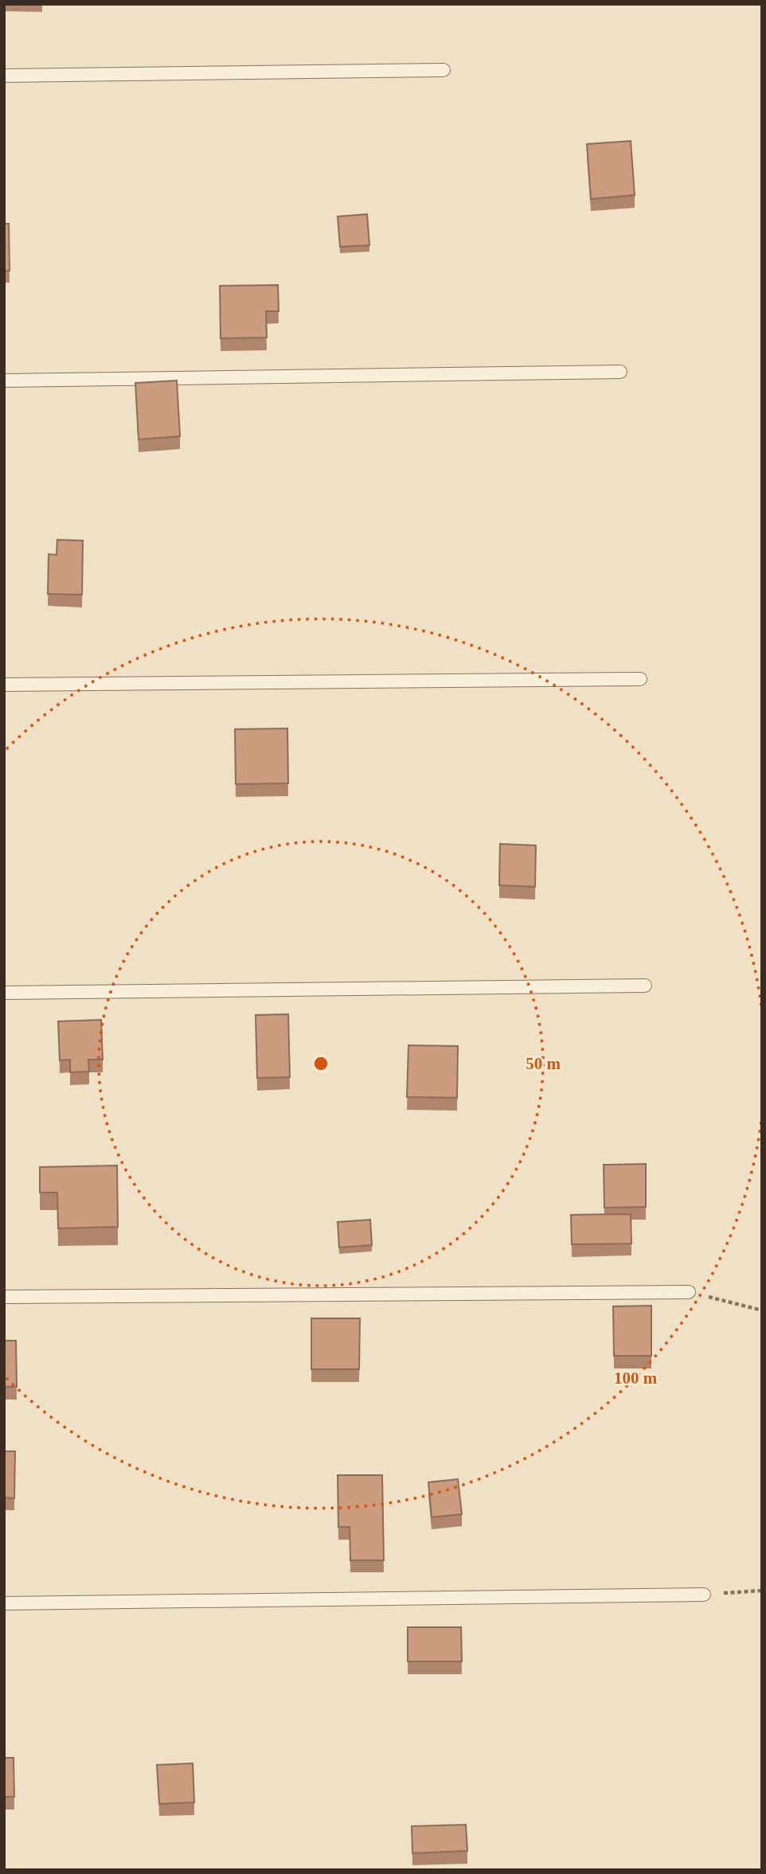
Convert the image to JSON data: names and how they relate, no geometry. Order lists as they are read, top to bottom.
{
  "rings": ["50 m", "100 m"]
}
